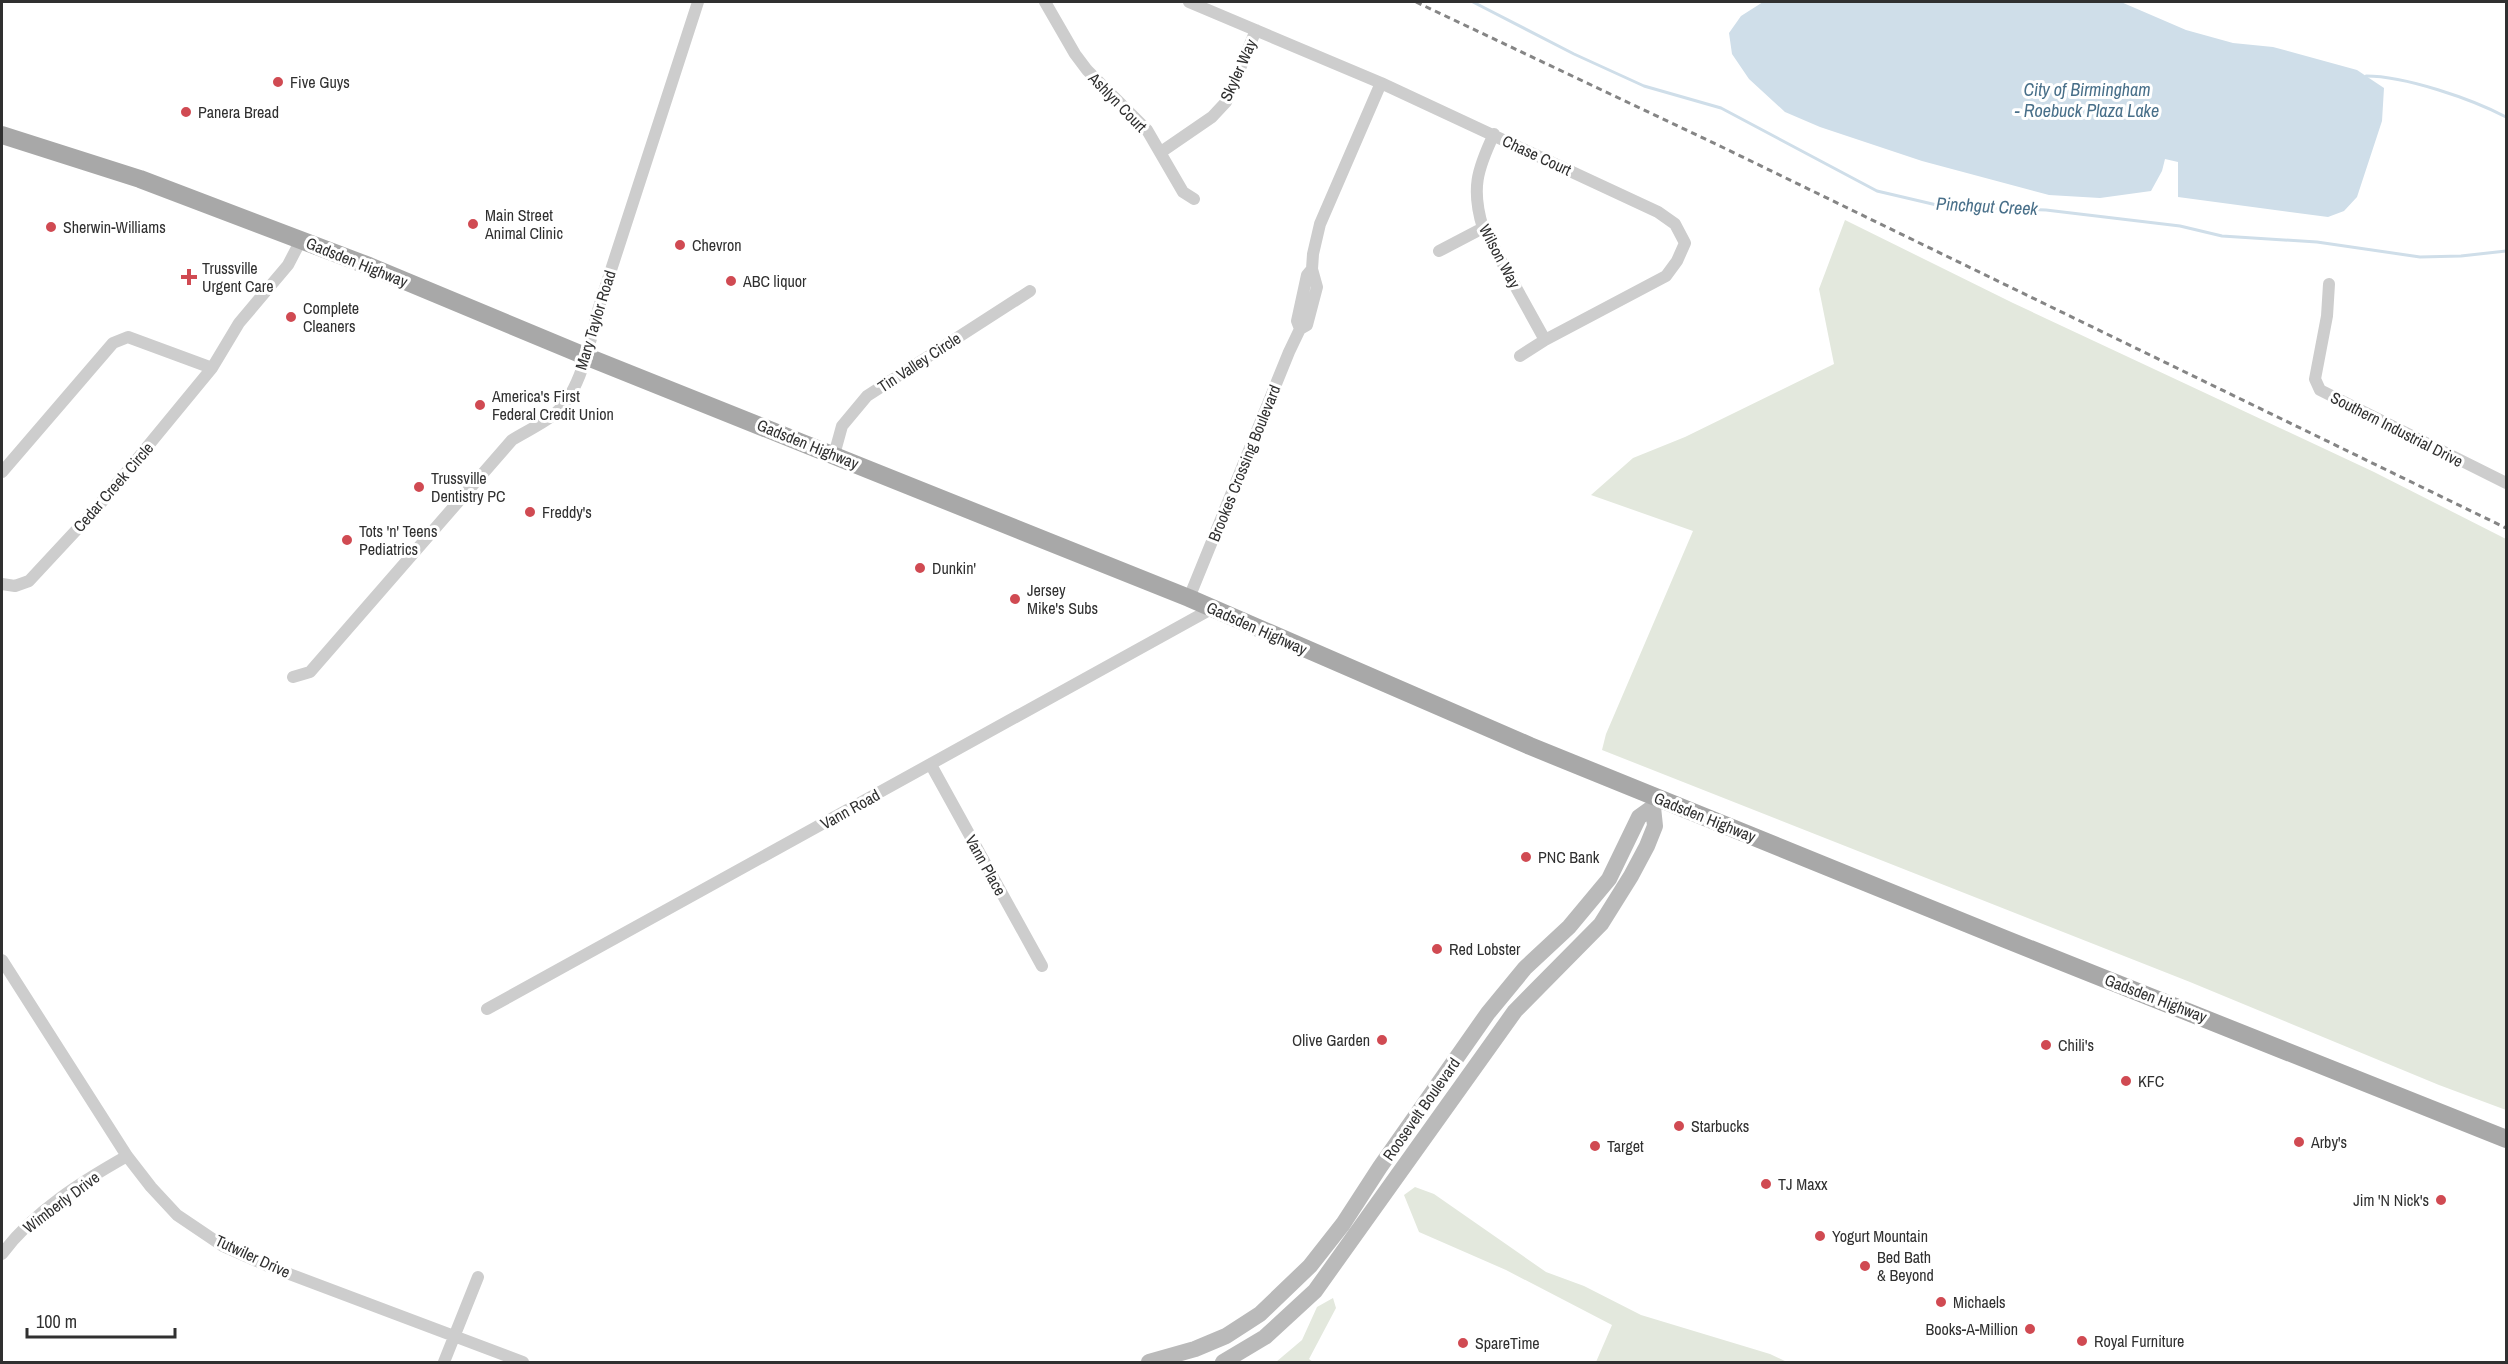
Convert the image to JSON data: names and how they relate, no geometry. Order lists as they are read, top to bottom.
{
  "streets": {
    "main road": ["Gadsden Highway"],
    "street": [
      "Skyler Way",
      "Ashlyn Court",
      "Chase Court",
      "Wilson Way",
      "Mary Taylor Road",
      "Tin Valley Circle",
      "Southern Industrial Drive",
      "Brookes Crossing Boulevard",
      "Cedar Creek Circle",
      "Vann Road",
      "Vann Place",
      "Roosevelt Boulevard",
      "Wimberly Drive",
      "Tutwiler Drive"
    ]
  },
  "crossings": [
    ["Skyler Way", "Ashlyn Court"],
    ["Skyler Way", "Chase Court"],
    ["Chase Court", "Wilson Way"],
    ["Chase Court", "Brookes Crossing Boulevard"],
    ["Gadsden Highway", "Mary Taylor Road"],
    ["Gadsden Highway", "Tin Valley Circle"],
    ["Gadsden Highway", "Brookes Crossing Boulevard"],
    ["Gadsden Highway", "Cedar Creek Circle"],
    ["Gadsden Highway", "Vann Road"],
    ["Gadsden Highway", "Roosevelt Boulevard"],
    ["Vann Road", "Vann Place"],
    ["Wimberly Drive", "Tutwiler Drive"]
  ],
  "water": ["City of Birmingham - Roebuck Plaza Lake", "Pinchgut Creek"],
  "places": {
    "other": [
      "Five Guys",
      "Panera Bread",
      "Main Street Animal Clinic",
      "Sherwin-Williams",
      "Chevron",
      "ABC liquor",
      "Complete Cleaners",
      "America's First Federal Credit Union",
      "Trussville Dentistry PC",
      "Freddy's",
      "Tots 'n' Teens Pediatrics",
      "Dunkin'",
      "Jersey Mike's Subs",
      "PNC Bank",
      "Red Lobster",
      "Olive Garden",
      "Chili's",
      "KFC",
      "Starbucks",
      "Arby's",
      "Target",
      "TJ Maxx",
      "Jim 'N Nick's",
      "Yogurt Mountain",
      "Bed Bath & Beyond",
      "Michaels",
      "Books-A-Million",
      "Royal Furniture",
      "SpareTime"
    ],
    "health": ["Trussville Urgent Care"]
  },
  "scale_bar": "100 m"
}
